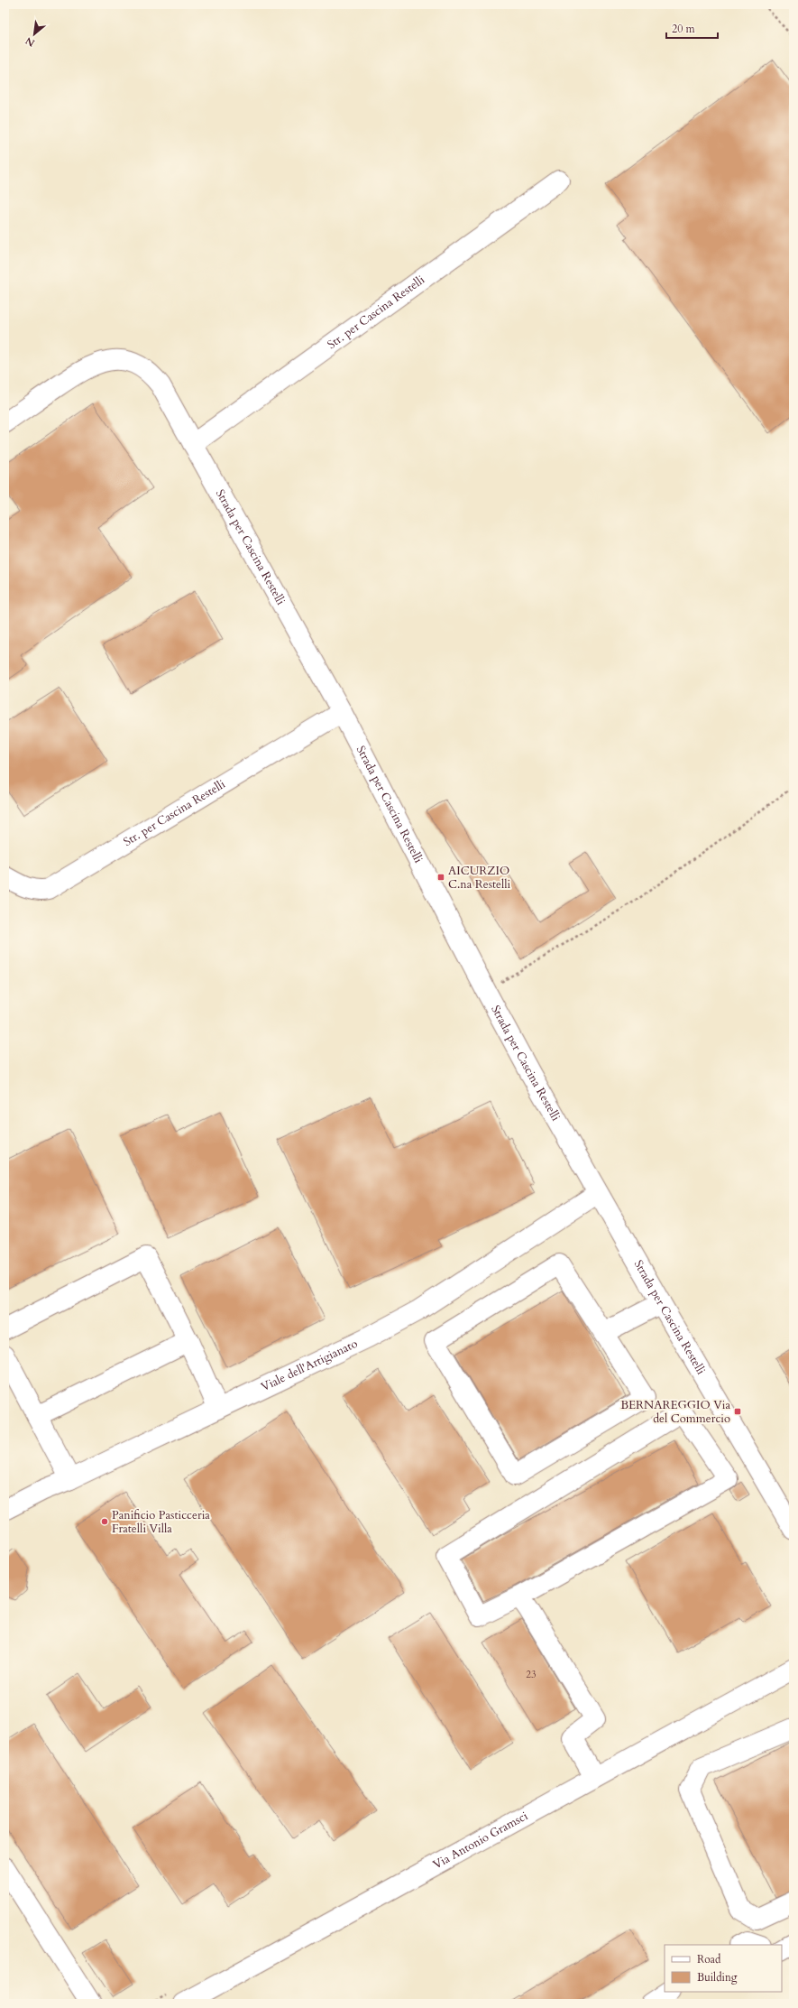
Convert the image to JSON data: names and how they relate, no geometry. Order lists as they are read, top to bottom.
{
  "streets": {
    "street": [
      "Str. per Cascina Restelli",
      "Strada per Cascina Restelli",
      "Viale dell'Artigianato",
      "Via Antonio Gramsci"
    ]
  },
  "crossings": [
    ["Str. per Cascina Restelli", "Strada per Cascina Restelli"],
    ["Strada per Cascina Restelli", "Viale dell'Artigianato"]
  ],
  "places": {
    "transit": ["AICURZIO C.na Restelli", "BERNAREGGIO Via del Commercio"],
    "other": ["Panificio Pasticceria Fratelli Villa"]
  },
  "house_numbers": ["23"],
  "legend": ["Road", "Building"],
  "scale_bar": "20 m",
  "north": "bottom left"
}
